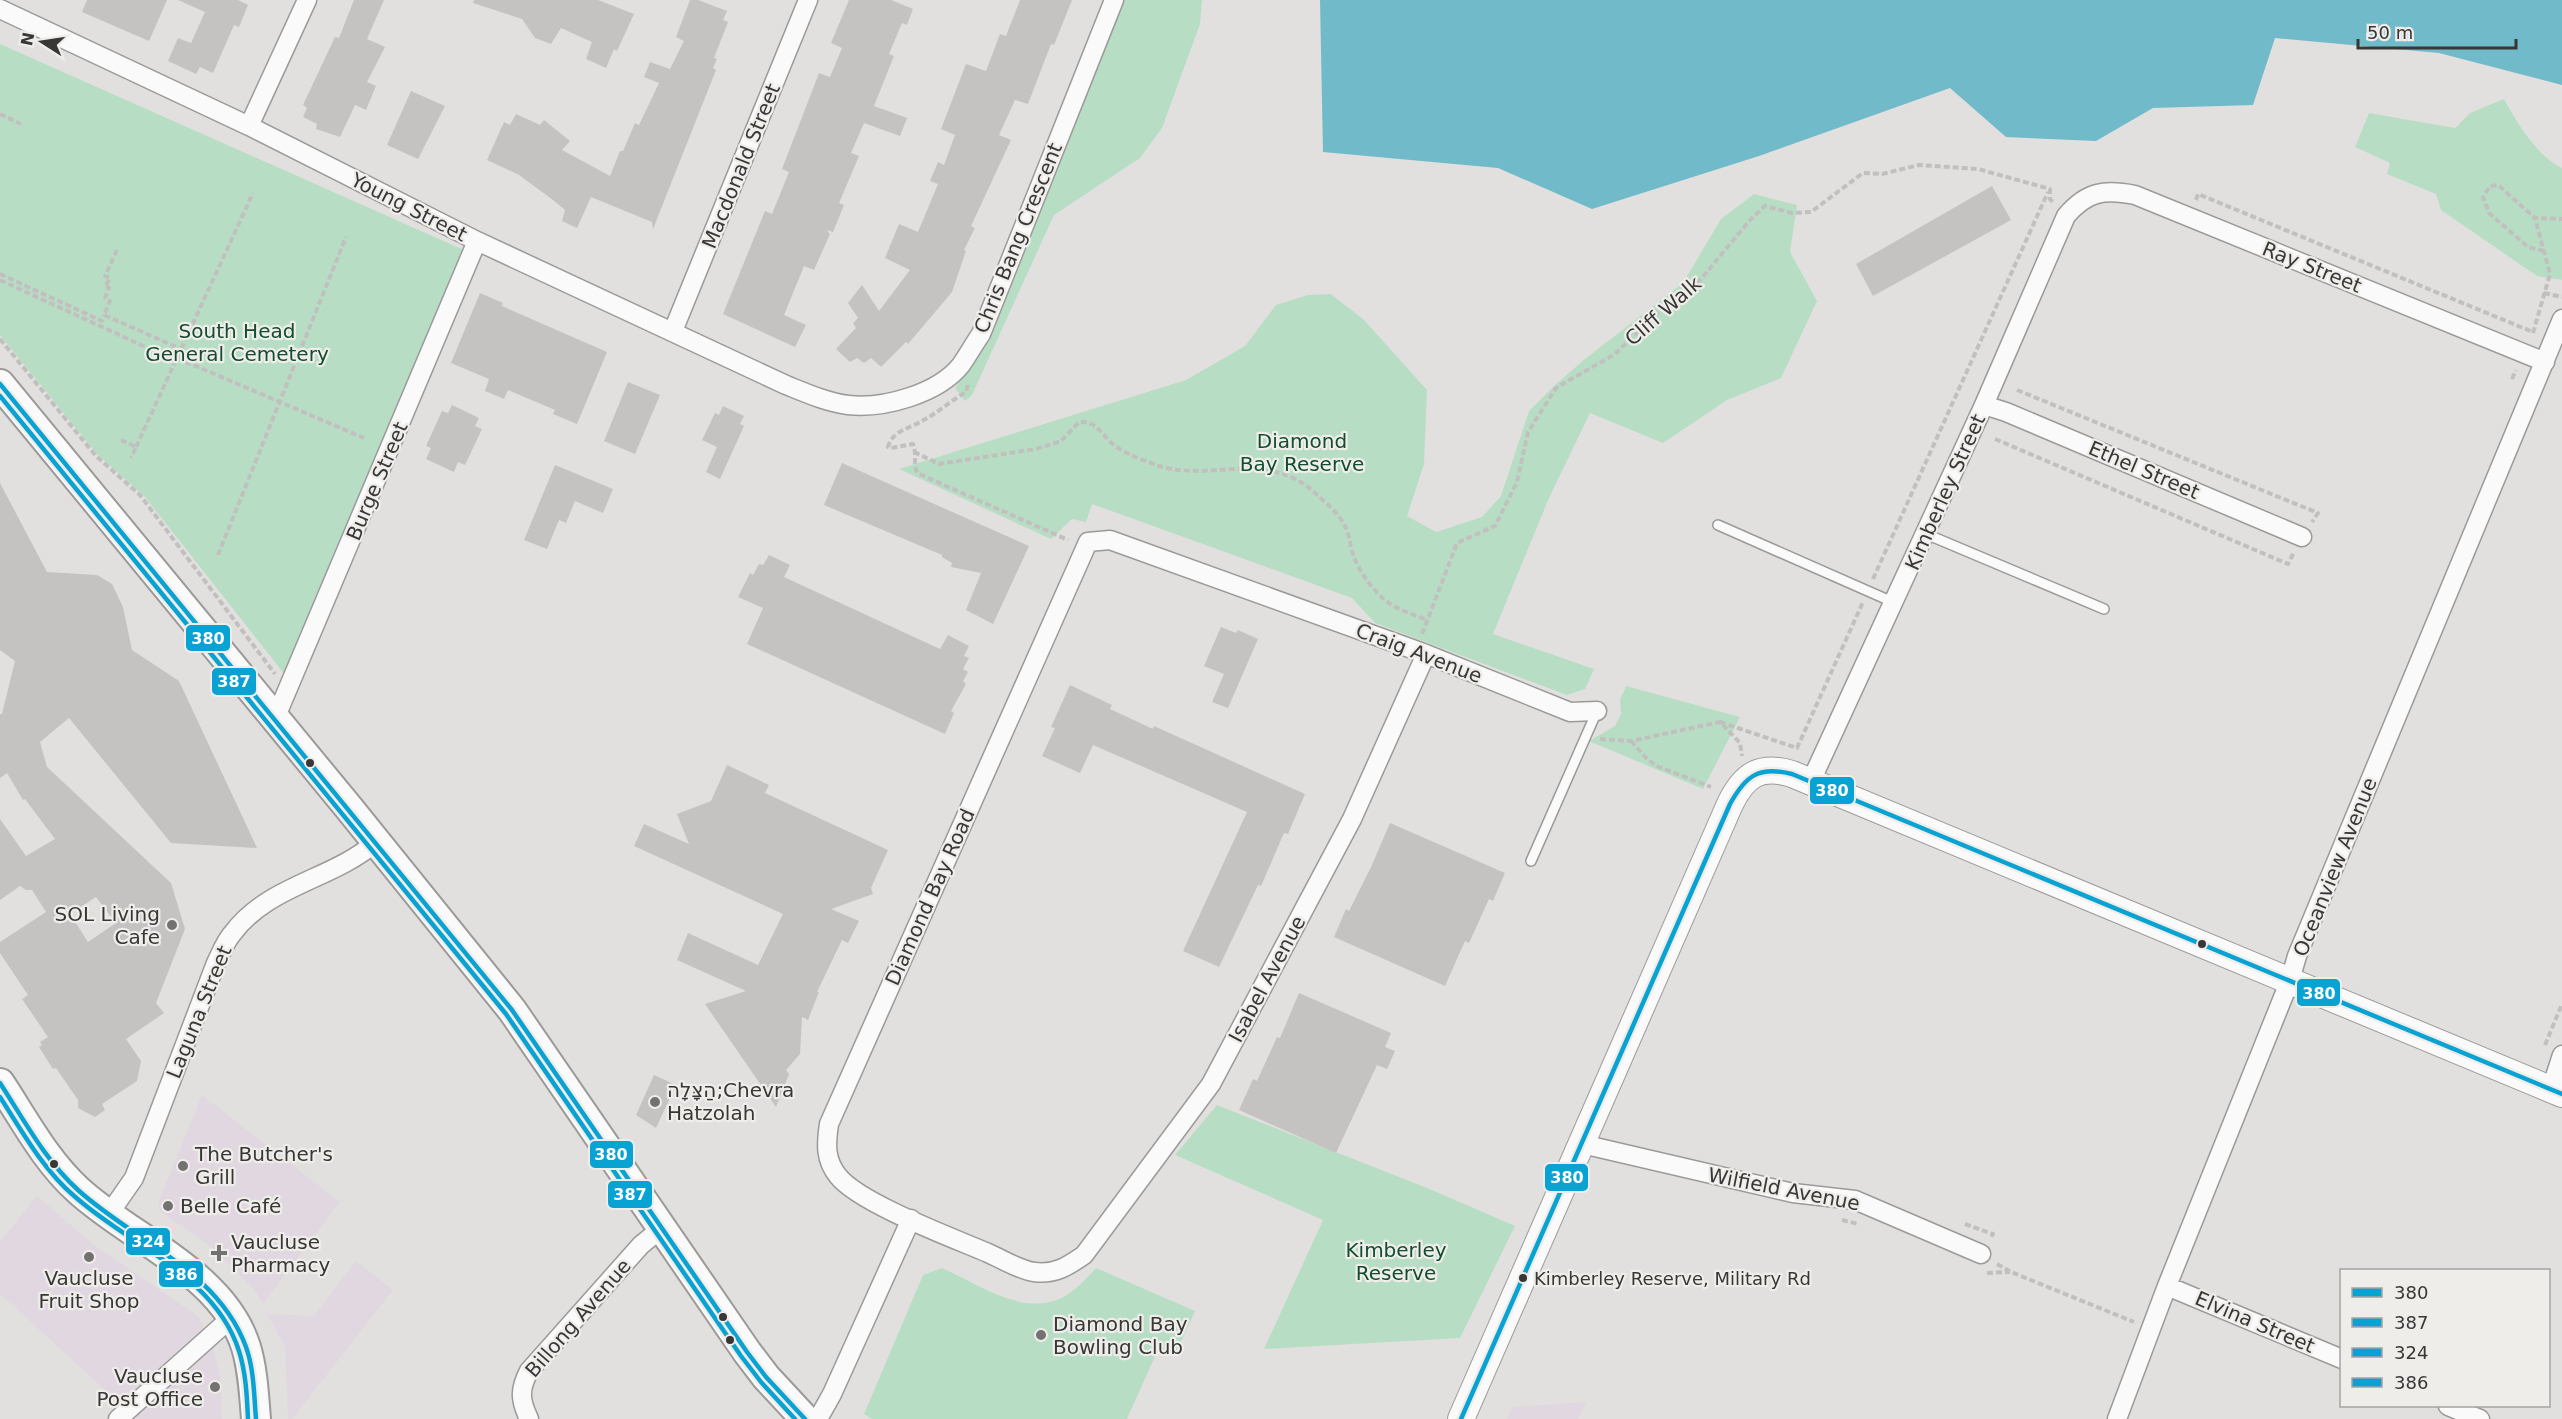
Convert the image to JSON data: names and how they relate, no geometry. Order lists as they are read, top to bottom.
{
  "streets": {
    "street": [
      "Macdonald Street",
      "Young Street",
      "Chris Bang Crescent",
      "Ray Street",
      "Ethel Street",
      "Burge Street",
      "Kimberley Street",
      "Craig Avenue",
      "Oceanview Avenue",
      "Diamond Bay Road",
      "Isabel Avenue",
      "Laguna Street",
      "Wilfield Avenue",
      "Billong Avenue",
      "Elvina Street"
    ],
    "path": ["Cliff Walk"]
  },
  "crossings": [
    ["Macdonald Street", "Young Street"],
    ["Young Street", "Chris Bang Crescent"],
    ["Young Street", "Burge Street"],
    ["Ray Street", "Kimberley Street"],
    ["Ray Street", "Oceanview Avenue"],
    ["Cliff Walk", "Craig Avenue"],
    ["Cliff Walk", "Isabel Avenue"],
    ["Ethel Street", "Kimberley Street"],
    ["Craig Avenue", "Diamond Bay Road"],
    ["Craig Avenue", "Isabel Avenue"],
    ["Oceanview Avenue", "Elvina Street"],
    ["Diamond Bay Road", "Isabel Avenue"]
  ],
  "parks": ["South Head General Cemetery", "Diamond Bay Reserve", "Kimberley Reserve"],
  "places": {
    "other": [
      "SOL Living Cafe",
      "הַצָּלָה;Chevra Hatzolah",
      "The Butcher's Grill",
      "Belle Café",
      "Vaucluse Fruit Shop",
      "Kimberley Reserve, Military Rd",
      "Diamond Bay Bowling Club",
      "Vaucluse Post Office"
    ],
    "health": ["Vaucluse Pharmacy"]
  },
  "lines": [
    "transit line 380",
    "transit line 387",
    "transit line 324",
    "transit line 386"
  ],
  "legend": [
    "380",
    "387",
    "324",
    "386"
  ],
  "scale_bar": "50 m",
  "north": "left"
}
